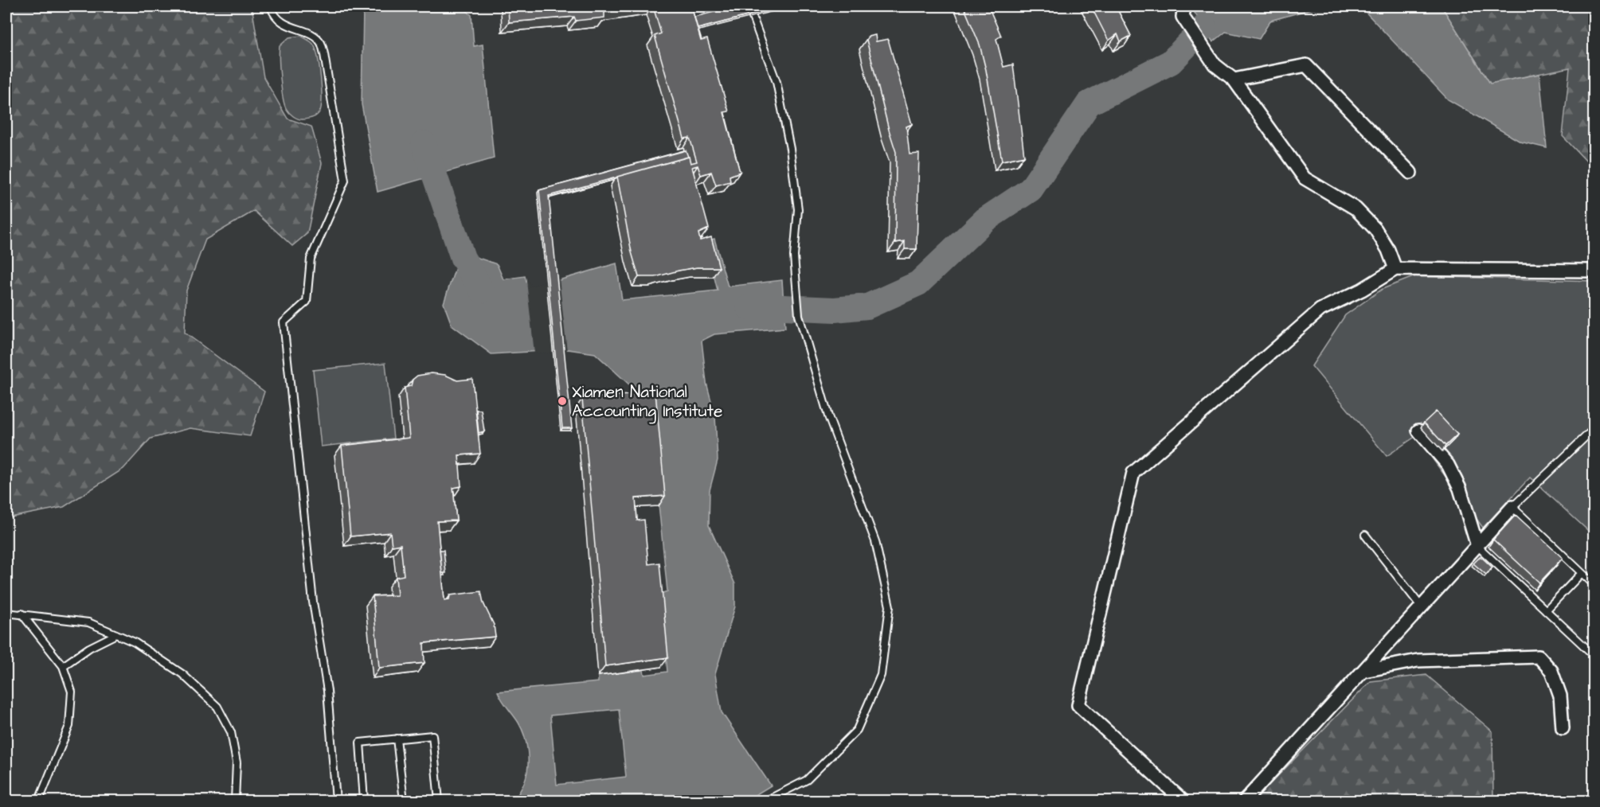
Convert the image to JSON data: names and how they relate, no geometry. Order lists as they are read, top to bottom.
{
  "places": ["Xiamen National Accounting Institute"]
}
